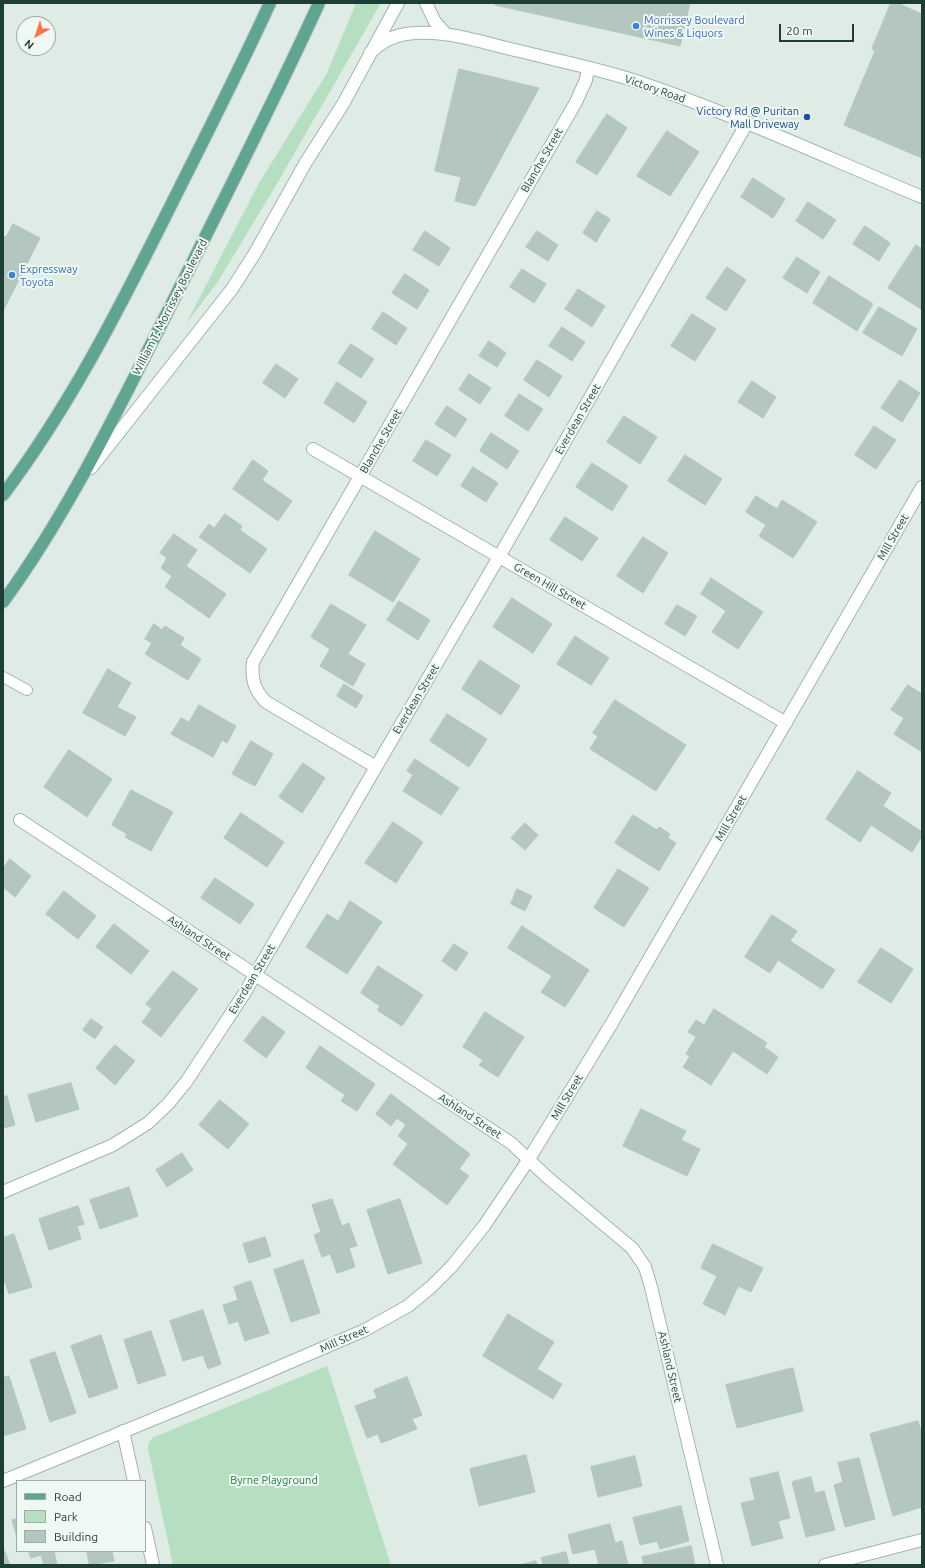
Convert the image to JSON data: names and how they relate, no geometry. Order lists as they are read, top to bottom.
{
  "streets": {
    "main road": ["William T. Morrissey Boulevard"],
    "street": [
      "Victory Road",
      "Blanche Street",
      "Everdean Street",
      "Mill Street",
      "Green Hill Street",
      "Ashland Street"
    ]
  },
  "crossings": [
    ["Victory Road", "Blanche Street"],
    ["Victory Road", "Everdean Street"],
    ["Blanche Street", "Everdean Street"],
    ["Blanche Street", "Green Hill Street"],
    ["Everdean Street", "Green Hill Street"],
    ["Everdean Street", "Ashland Street"],
    ["Mill Street", "Green Hill Street"],
    ["Mill Street", "Ashland Street"]
  ],
  "parks": ["Byrne Playground"],
  "places": ["Morrissey Boulevard Wines & Liquors", "Victory Rd @ Puritan Mall Driveway", "Expressway Toyota"],
  "legend": ["Road", "Park", "Building"],
  "scale_bar": "20 m",
  "north": "bottom left"
}
